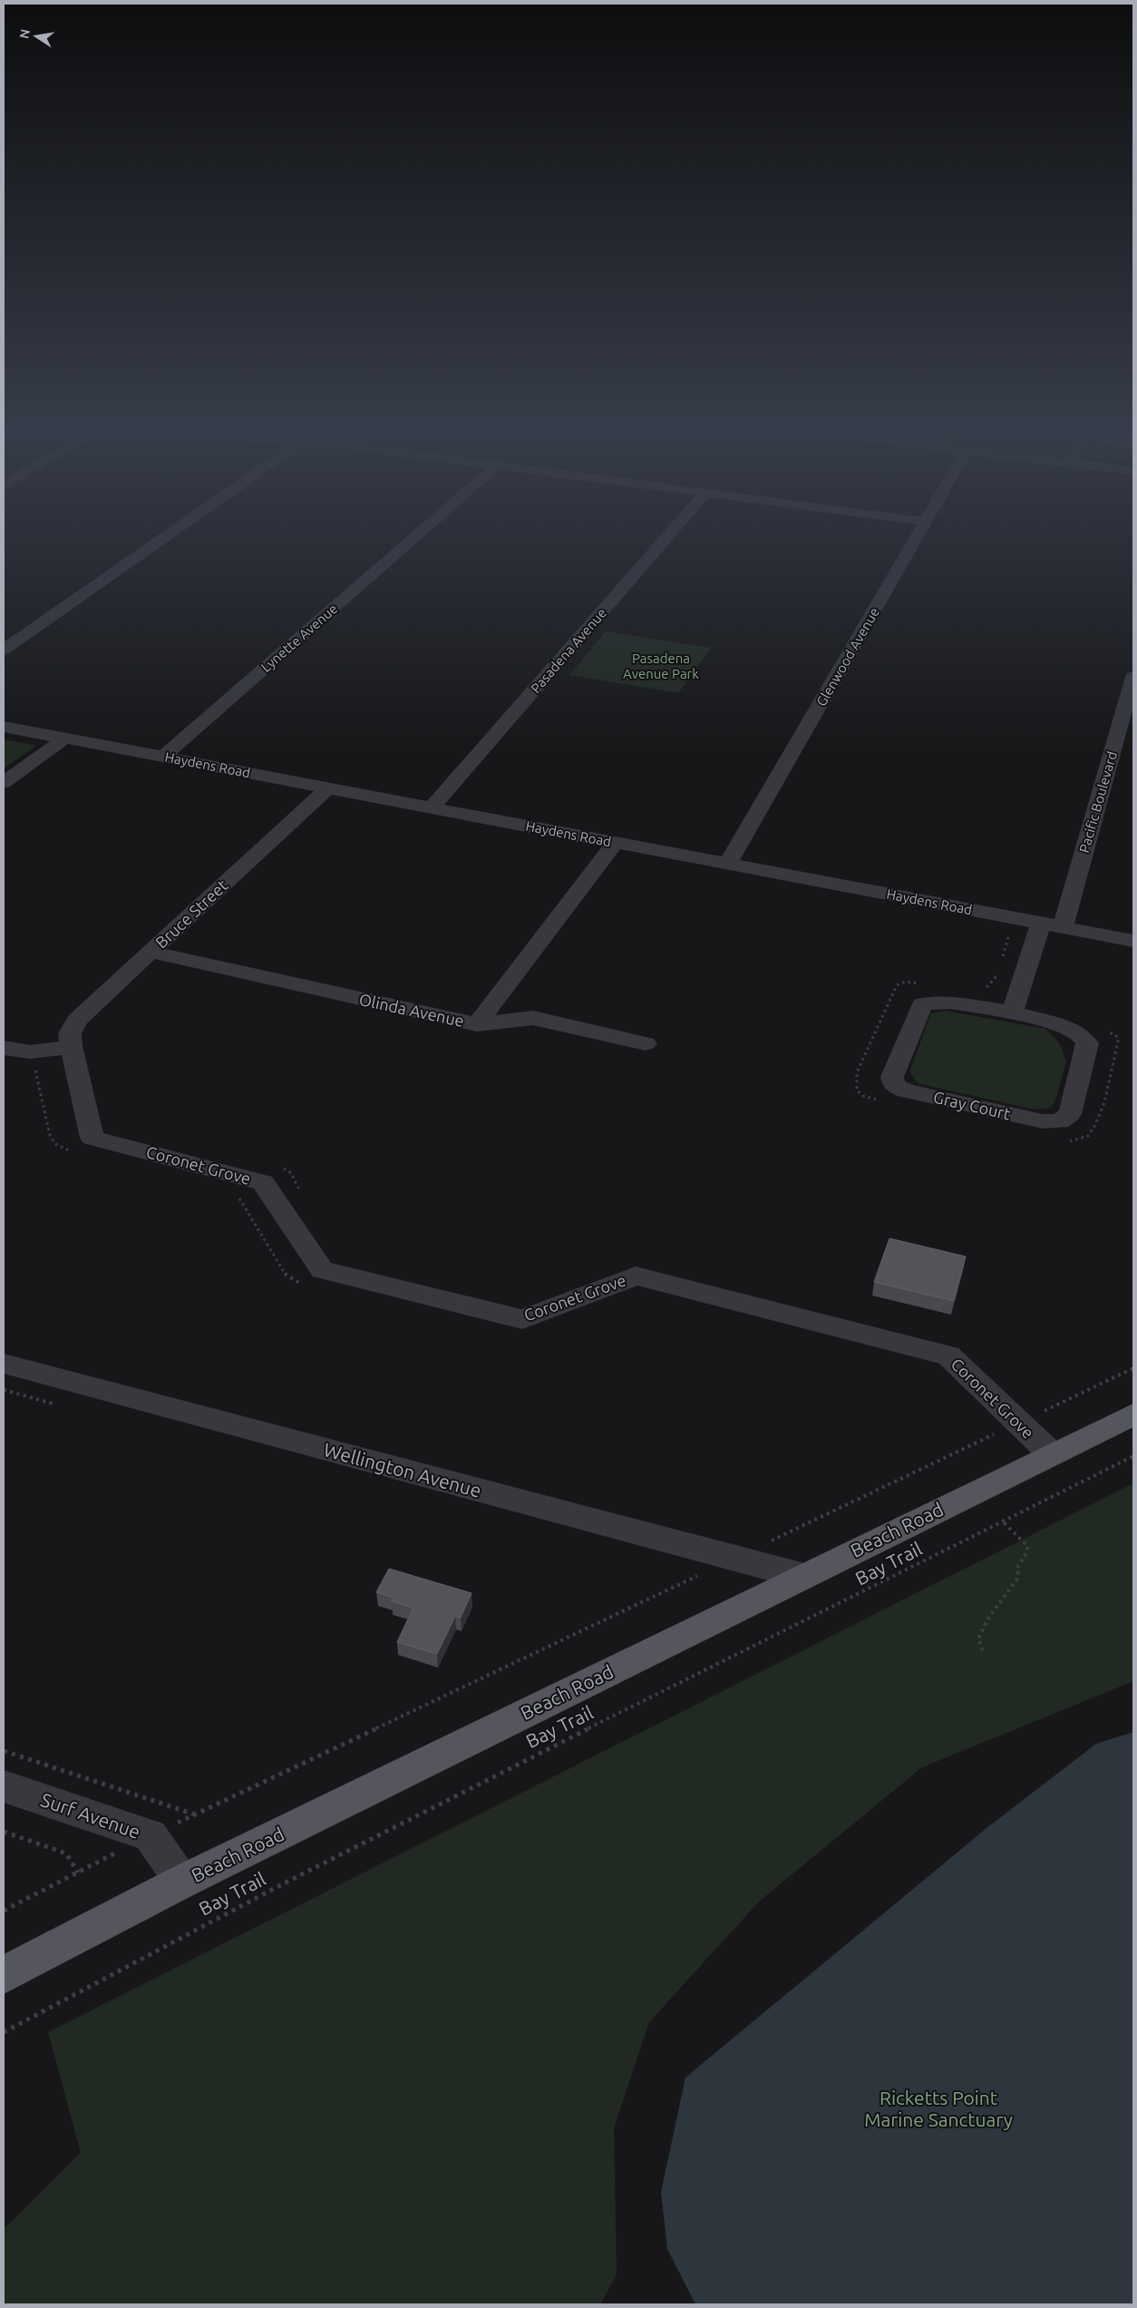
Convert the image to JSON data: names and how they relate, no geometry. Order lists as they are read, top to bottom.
{
  "streets": {
    "main road": ["Beach Road"],
    "street": [
      "Lynette Avenue",
      "Pasadena Avenue",
      "Glenwood Avenue",
      "Haydens Road",
      "Pacific Boulevard",
      "Bruce Street",
      "Olinda Avenue",
      "Gray Court",
      "Coronet Grove",
      "Wellington Avenue",
      "Surf Avenue"
    ],
    "path": ["Bay Trail"]
  },
  "crossings": [
    ["Lynette Avenue", "Haydens Road"],
    ["Pasadena Avenue", "Haydens Road"],
    ["Glenwood Avenue", "Haydens Road"],
    ["Haydens Road", "Pacific Boulevard"],
    ["Haydens Road", "Bruce Street"],
    ["Haydens Road", "Olinda Avenue"],
    ["Bruce Street", "Olinda Avenue"],
    ["Bruce Street", "Coronet Grove"],
    ["Coronet Grove", "Beach Road"],
    ["Wellington Avenue", "Beach Road"],
    ["Beach Road", "Surf Avenue"]
  ],
  "parks": ["Pasadena Avenue Park", "Ricketts Point Marine Sanctuary"],
  "north": "left"
}
